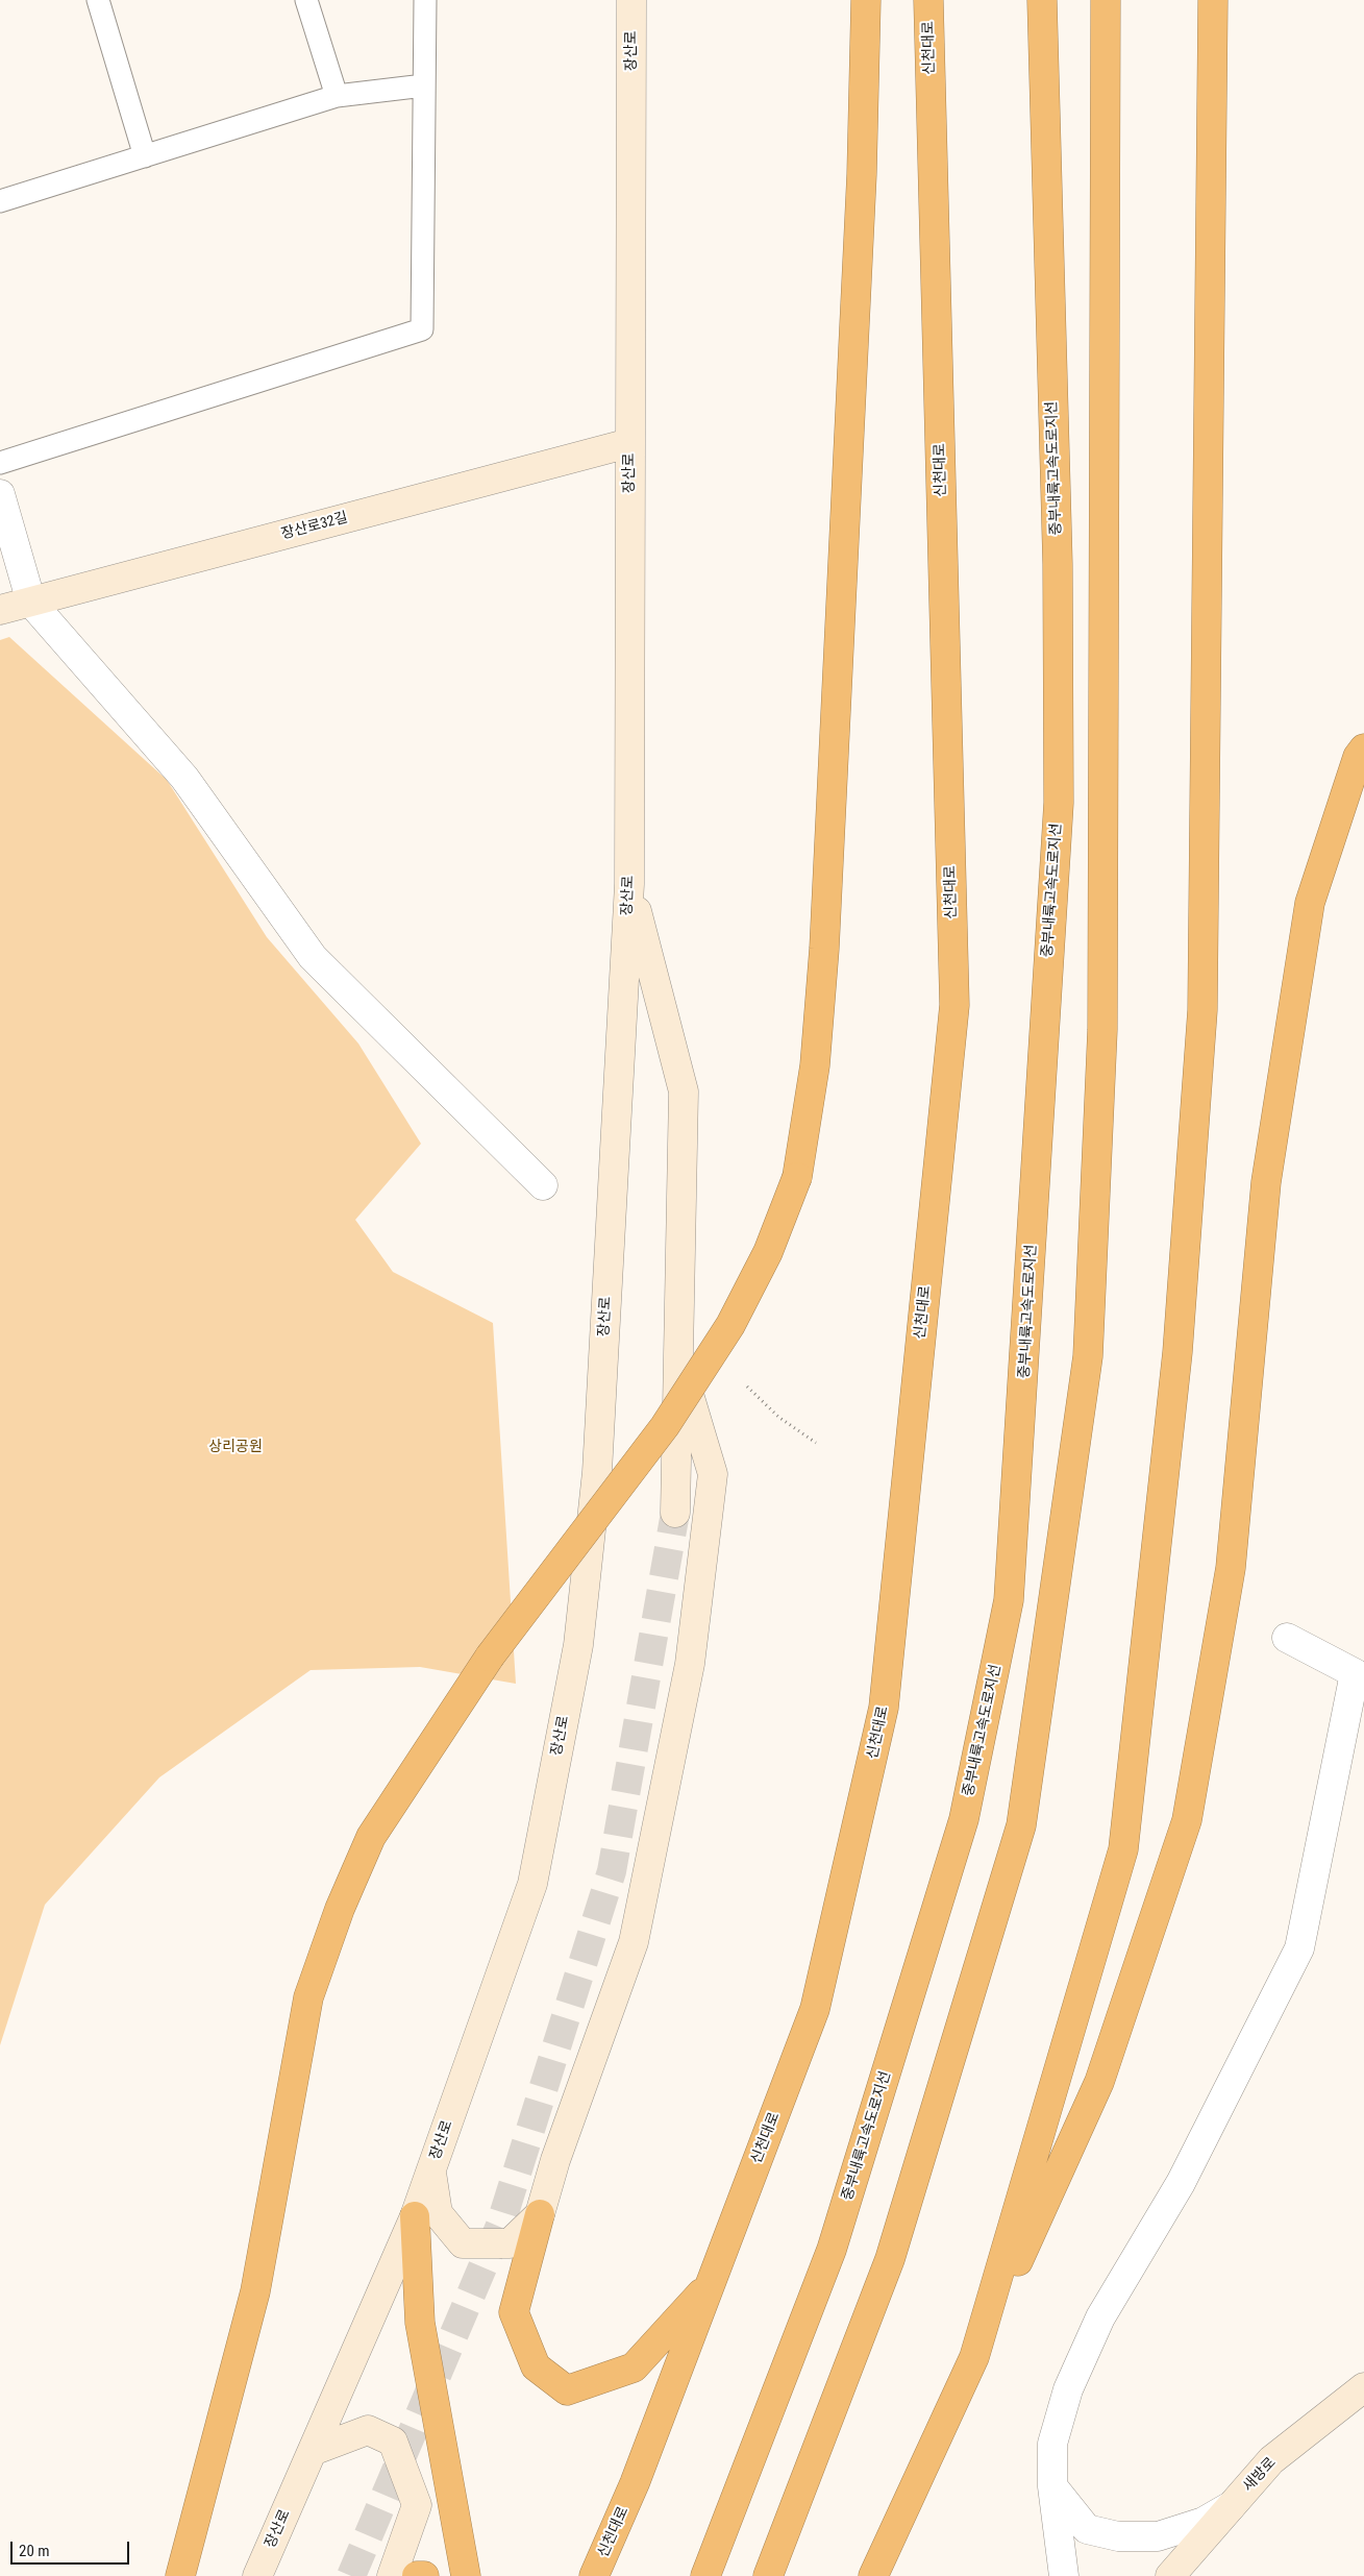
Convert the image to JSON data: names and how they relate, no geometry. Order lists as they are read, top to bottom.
{
  "streets": {
    "highway": ["신천대로", "중부내륙고속도로지선"],
    "main road": ["장산로", "장산로32길", "새방로"]
  },
  "crossings": [
    ["장산로", "장산로32길"]
  ],
  "parks": ["상리공원"],
  "scale_bar": "20 m"
}
